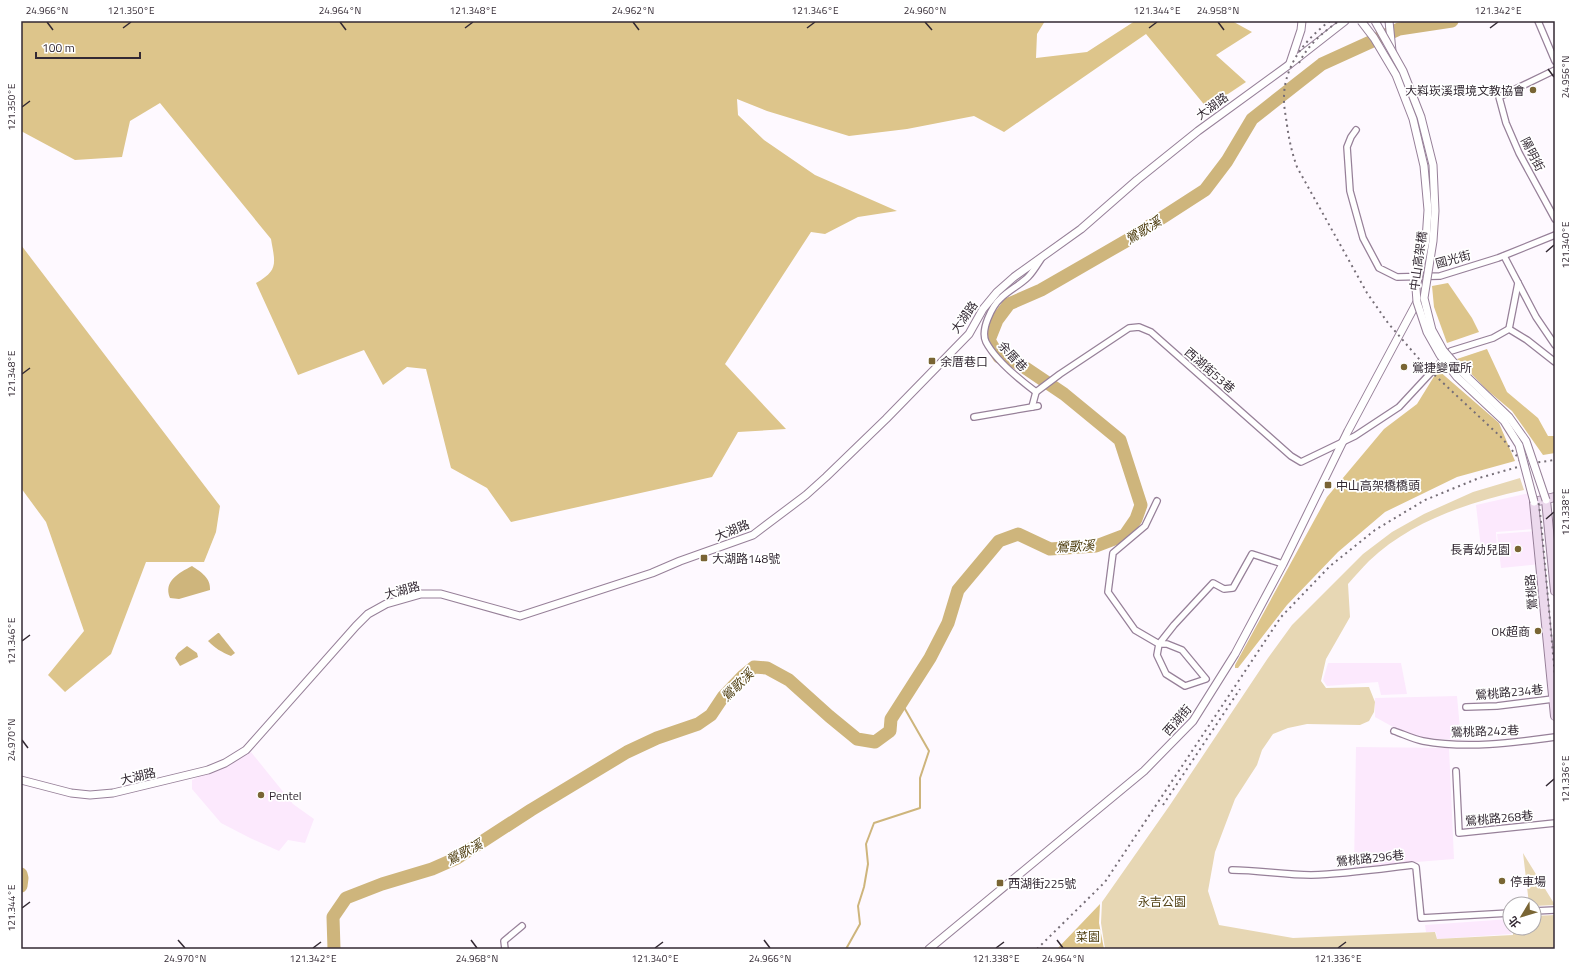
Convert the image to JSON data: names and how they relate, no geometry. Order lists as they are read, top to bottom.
{
  "streets": {
    "main road": ["鶯桃路"],
    "street": [
      "大湖路",
      "陽明街",
      "國光街",
      "中山高架橋",
      "余厝巷",
      "西湖街53巷",
      "鶯桃路234巷",
      "西湖街",
      "鶯桃路242巷",
      "鶯桃路268巷",
      "鶯桃路296巷"
    ]
  },
  "crossings": [
    ["大湖路", "余厝巷"],
    ["中山高架橋", "鶯桃路"],
    ["中山高架橋", "西湖街"],
    ["余厝巷", "西湖街53巷"],
    ["西湖街53巷", "西湖街"],
    ["鶯桃路", "鶯桃路234巷"]
  ],
  "water": ["鶯歌溪"],
  "parks": ["永吉公園", "菜園"],
  "places": {
    "other": [
      "大嵙崁溪環境文教協會",
      "鶯捷變電所",
      "長青幼兒園",
      "OK超商",
      "Pentel",
      "停車場"
    ],
    "transit": [
      "余厝巷口",
      "中山高架橋橋頭",
      "大湖路148號",
      "西湖街225號"
    ]
  },
  "scale_bar": "100 m",
  "north": "bottom left",
  "coordinates": [
    "24.966°N",
    "121.350°E",
    "24.964°N",
    "121.348°E",
    "24.962°N",
    "121.346°E",
    "24.960°N",
    "121.344°E",
    "24.958°N",
    "121.342°E",
    "24.956°N",
    "121.340°E",
    "121.338°E",
    "24.970°N",
    "121.336°E",
    "24.968°N"
  ]
}
